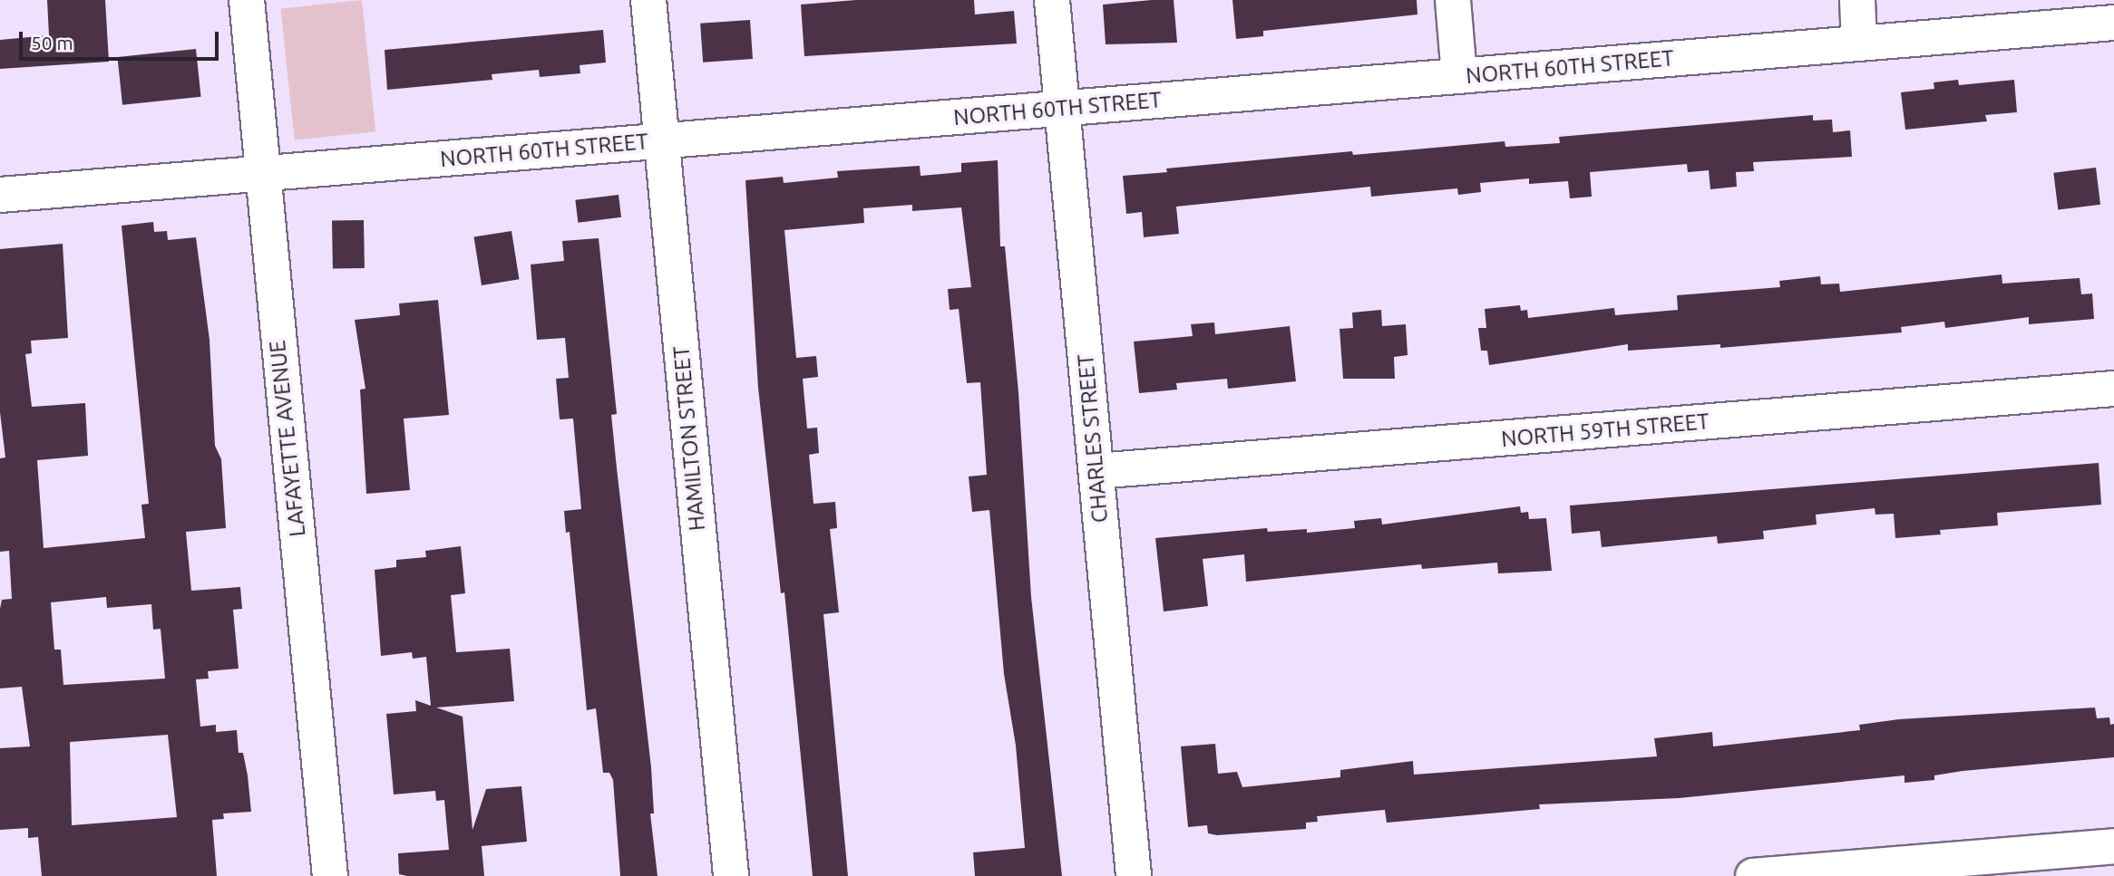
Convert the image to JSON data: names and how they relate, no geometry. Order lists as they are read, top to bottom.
{
  "streets": {
    "street": [
      "NORTH 60TH STREET",
      "NORTH 59TH STREET",
      "LAFAYETTE AVENUE",
      "HAMILTON STREET",
      "CHARLES STREET"
    ]
  },
  "crossings": [
    ["NORTH 60TH STREET", "LAFAYETTE AVENUE"],
    ["NORTH 60TH STREET", "HAMILTON STREET"],
    ["NORTH 60TH STREET", "CHARLES STREET"],
    ["NORTH 59TH STREET", "CHARLES STREET"]
  ],
  "scale_bar": "50 m"
}
